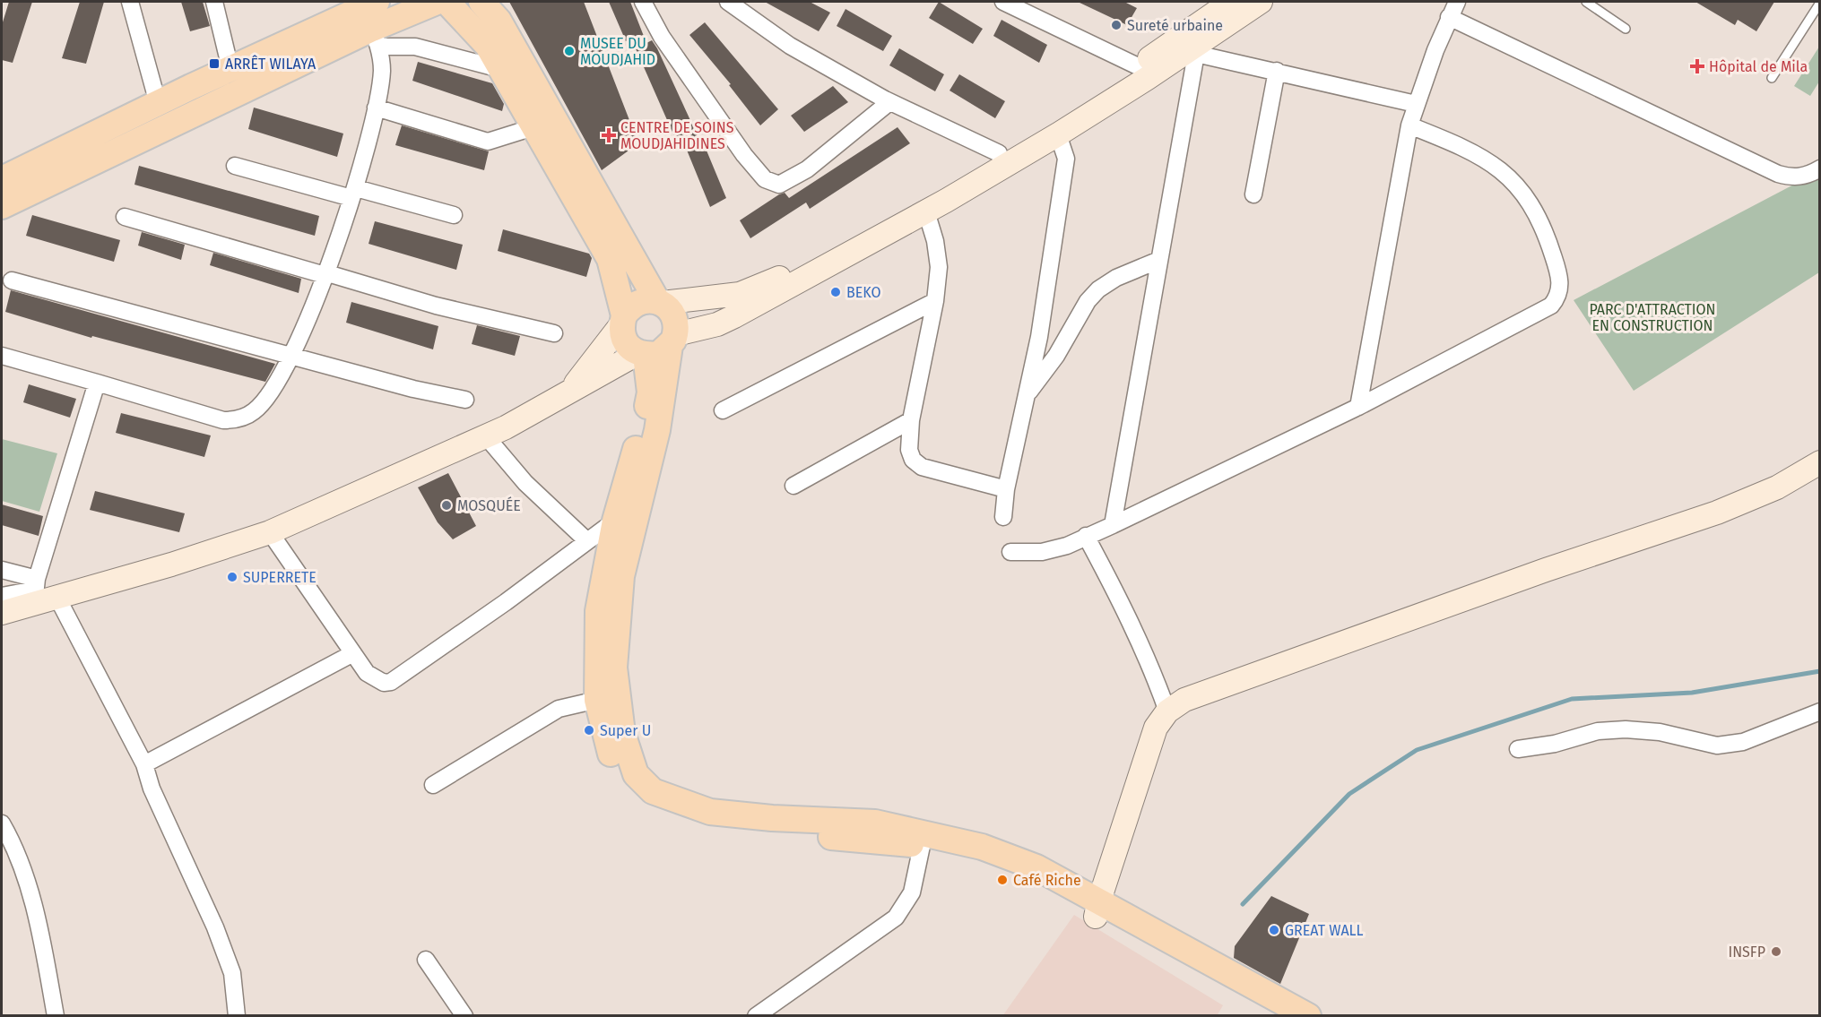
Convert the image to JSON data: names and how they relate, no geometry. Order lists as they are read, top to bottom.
{
  "parks": ["PARC D'ATTRACTION EN CONSTRUCTION"],
  "places": {
    "other": [
      "Sureté urbaine",
      "MUSEE DU MOUDJAHID",
      "BEKO",
      "MOSQUÉE",
      "SUPERRETE",
      "Super U",
      "Café Riche",
      "GREAT WALL",
      "INSFP"
    ],
    "transit": ["ARRÊT WILAYA"],
    "health": ["Hôpital de Mila", "CENTRE DE SOINS MOUDJAHIDINES"]
  }
}
